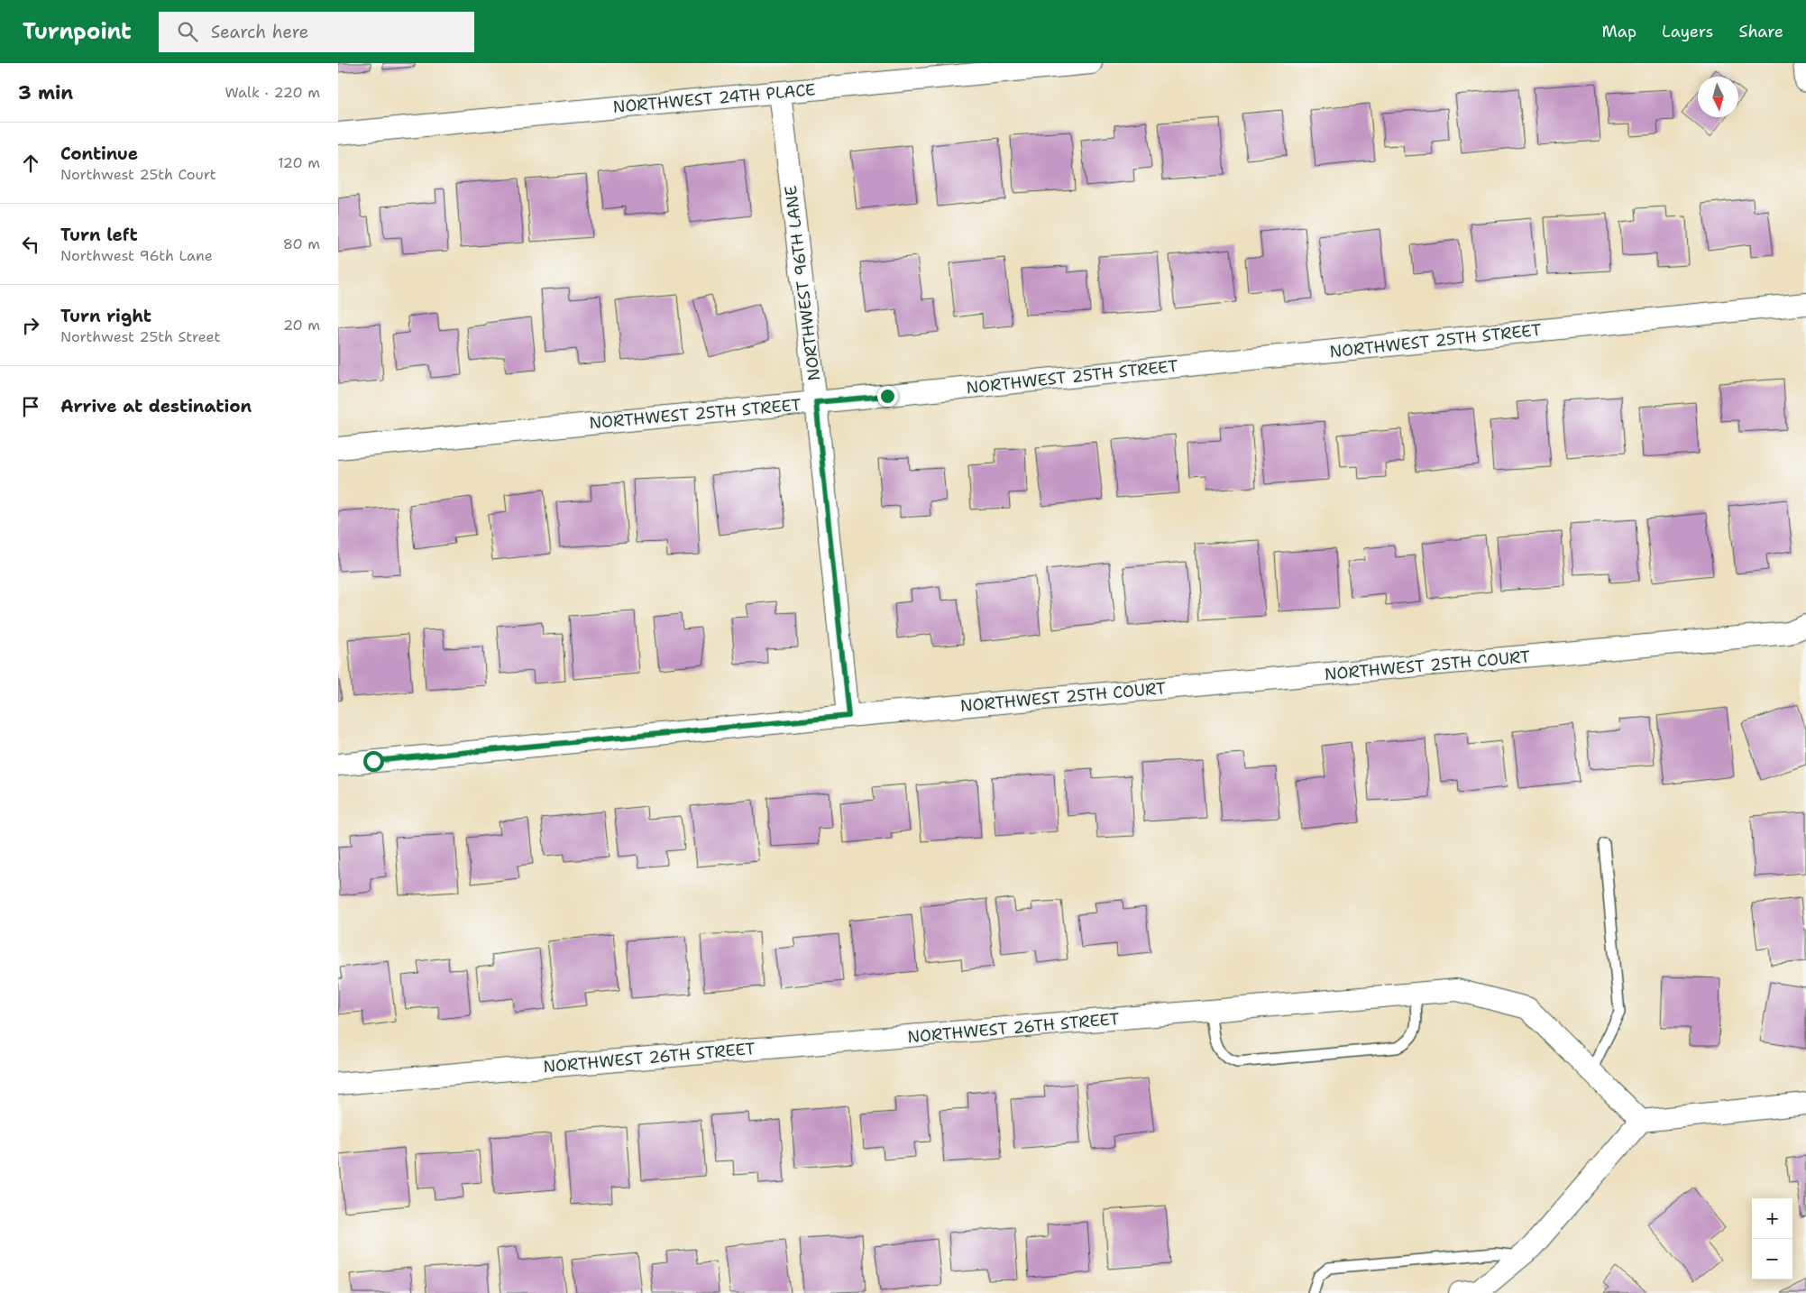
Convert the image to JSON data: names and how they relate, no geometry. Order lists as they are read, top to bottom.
{
  "streets": {
    "street": [
      "NORTHWEST 24TH PLACE",
      "NORTHWEST 96TH LANE",
      "NORTHWEST 25TH STREET",
      "NORTHWEST 25TH COURT",
      "NORTHWEST 26TH STREET"
    ]
  },
  "crossings": [
    ["NORTHWEST 24TH PLACE", "NORTHWEST 96TH LANE"],
    ["NORTHWEST 96TH LANE", "NORTHWEST 25TH STREET"],
    ["NORTHWEST 96TH LANE", "NORTHWEST 25TH COURT"]
  ],
  "north": "bottom",
  "page": {
    "header": "Turnpoint",
    "search": "Search here",
    "nav": ["Map", "Layers", "Share"],
    "heading": ["3 min", "Walk · 220 m"],
    "list": [
      ["Continue", "Northwest 25th Court", "120 m"],
      ["Turn left", "Northwest 96th Lane", "80 m"],
      ["Turn right", "Northwest 25th Street", "20 m"],
      "Arrive at destination"
    ],
    "map_buttons": ["+", "−"]
  }
}
